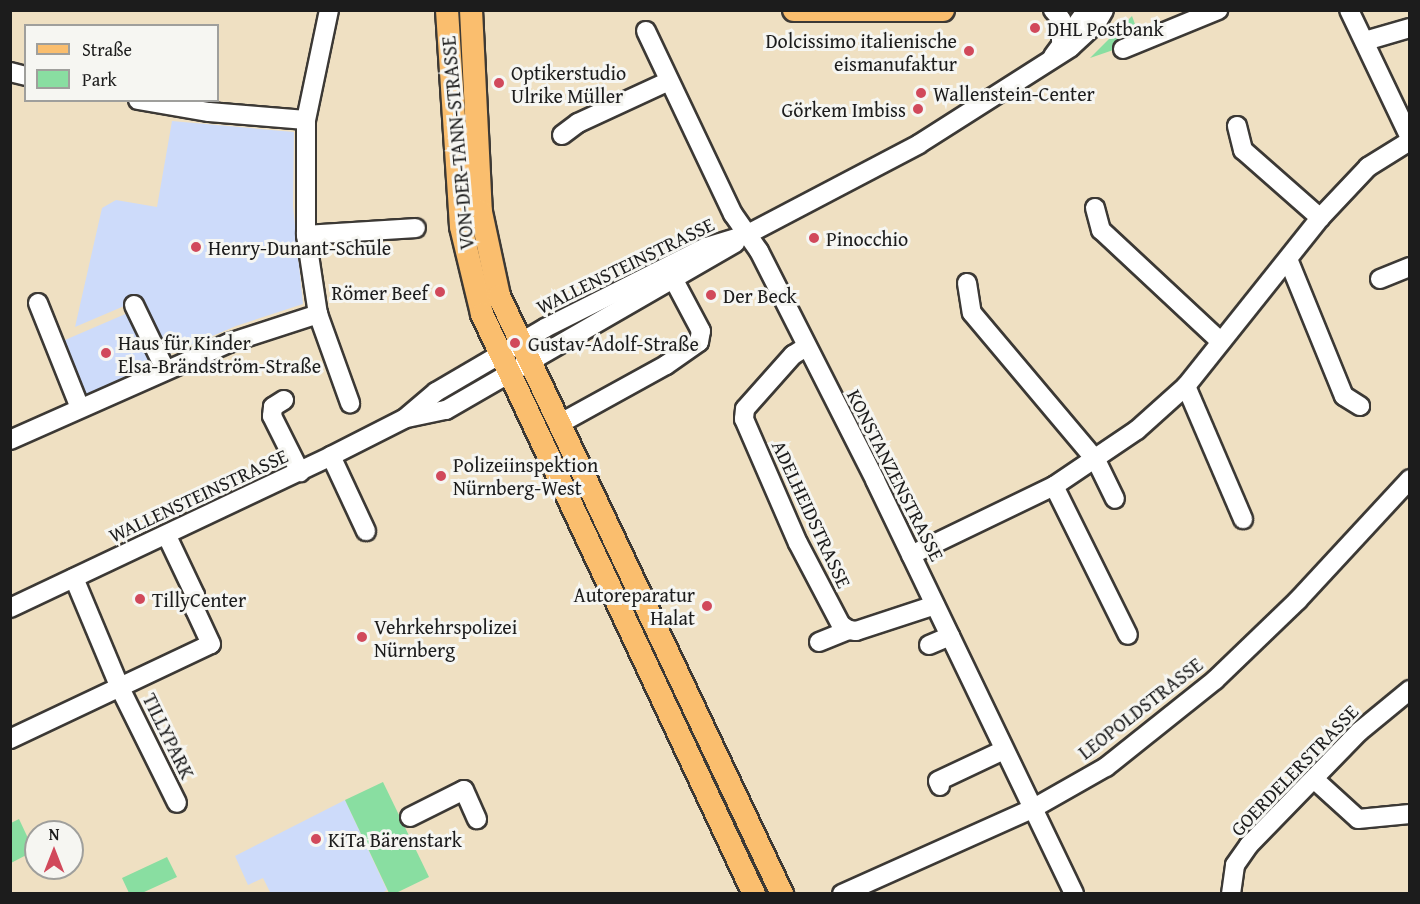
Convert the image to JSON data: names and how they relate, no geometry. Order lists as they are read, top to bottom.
{
  "streets": {
    "main road": ["VON-DER-TANN-STRASSE"],
    "street": [
      "WALLENSTEINSTRASSE",
      "KONSTANZENSTRASSE",
      "ADELHEIDSTRASSE",
      "LEOPOLDSTRASSE",
      "TILLYPARK",
      "GOERDELERSTRASSE"
    ]
  },
  "crossings": [
    ["VON-DER-TANN-STRASSE", "WALLENSTEINSTRASSE"],
    ["WALLENSTEINSTRASSE", "KONSTANZENSTRASSE"],
    ["WALLENSTEINSTRASSE", "TILLYPARK"],
    ["KONSTANZENSTRASSE", "ADELHEIDSTRASSE"],
    ["KONSTANZENSTRASSE", "LEOPOLDSTRASSE"]
  ],
  "places": [
    "DHL Postbank",
    "Dolcissimo italienische eismanufaktur",
    "Optikerstudio Ulrike Müller",
    "Wallenstein-Center",
    "Görkem Imbiss",
    "Pinocchio",
    "Henry-Dunant-Schule",
    "Römer Beef",
    "Der Beck",
    "Gustav-Adolf-Straße",
    "Haus für Kinder Elsa-Brändström-Straße",
    "Polizeiinspektion Nürnberg-West",
    "TillyCenter",
    "Autoreparatur Halat",
    "Vehrkehrspolizei Nürnberg",
    "KiTa Bärenstark"
  ],
  "legend": ["Straße", "Park"],
  "north": "top"
}
